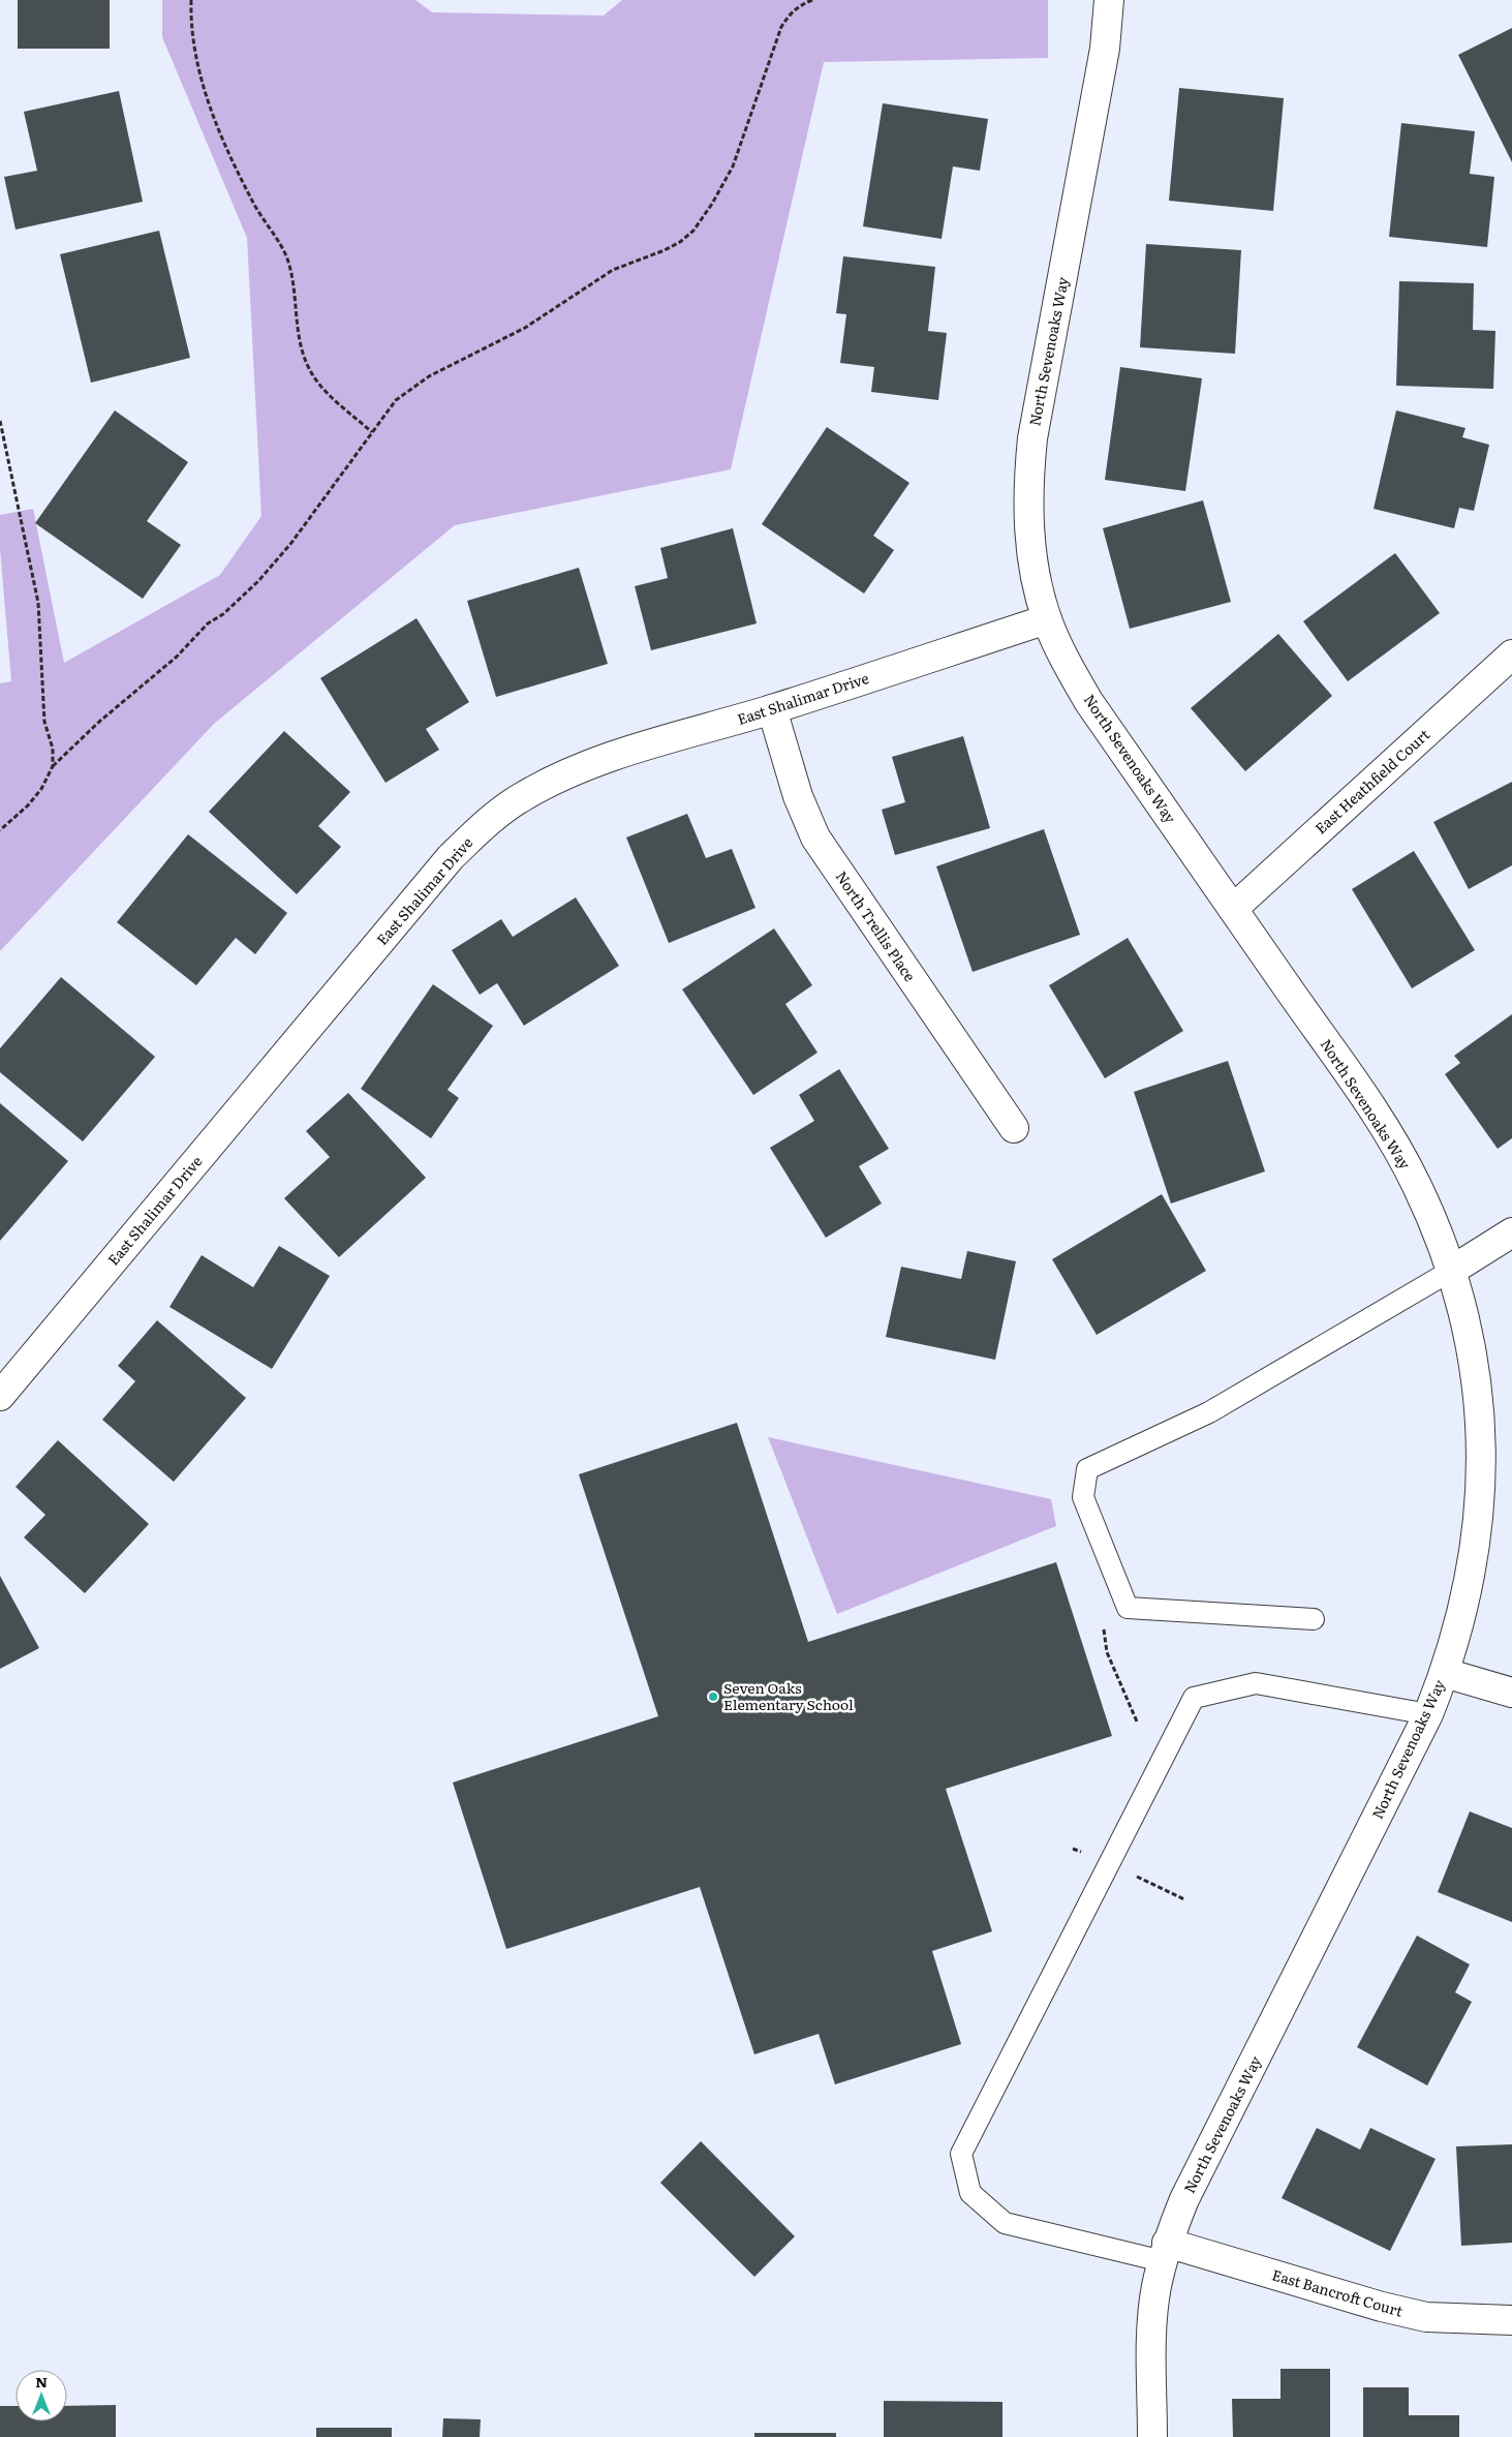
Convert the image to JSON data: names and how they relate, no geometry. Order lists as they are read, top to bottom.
{
  "streets": {
    "street": [
      "North Sevenoaks Way",
      "East Shalimar Drive",
      "East Heathfield Court",
      "North Trellis Place",
      "East Bancroft Court"
    ]
  },
  "crossings": [
    ["North Sevenoaks Way", "East Shalimar Drive"],
    ["North Sevenoaks Way", "East Heathfield Court"],
    ["North Sevenoaks Way", "East Bancroft Court"],
    ["East Shalimar Drive", "North Trellis Place"]
  ],
  "places": ["Seven Oaks Elementary School"],
  "north": "top"
}
